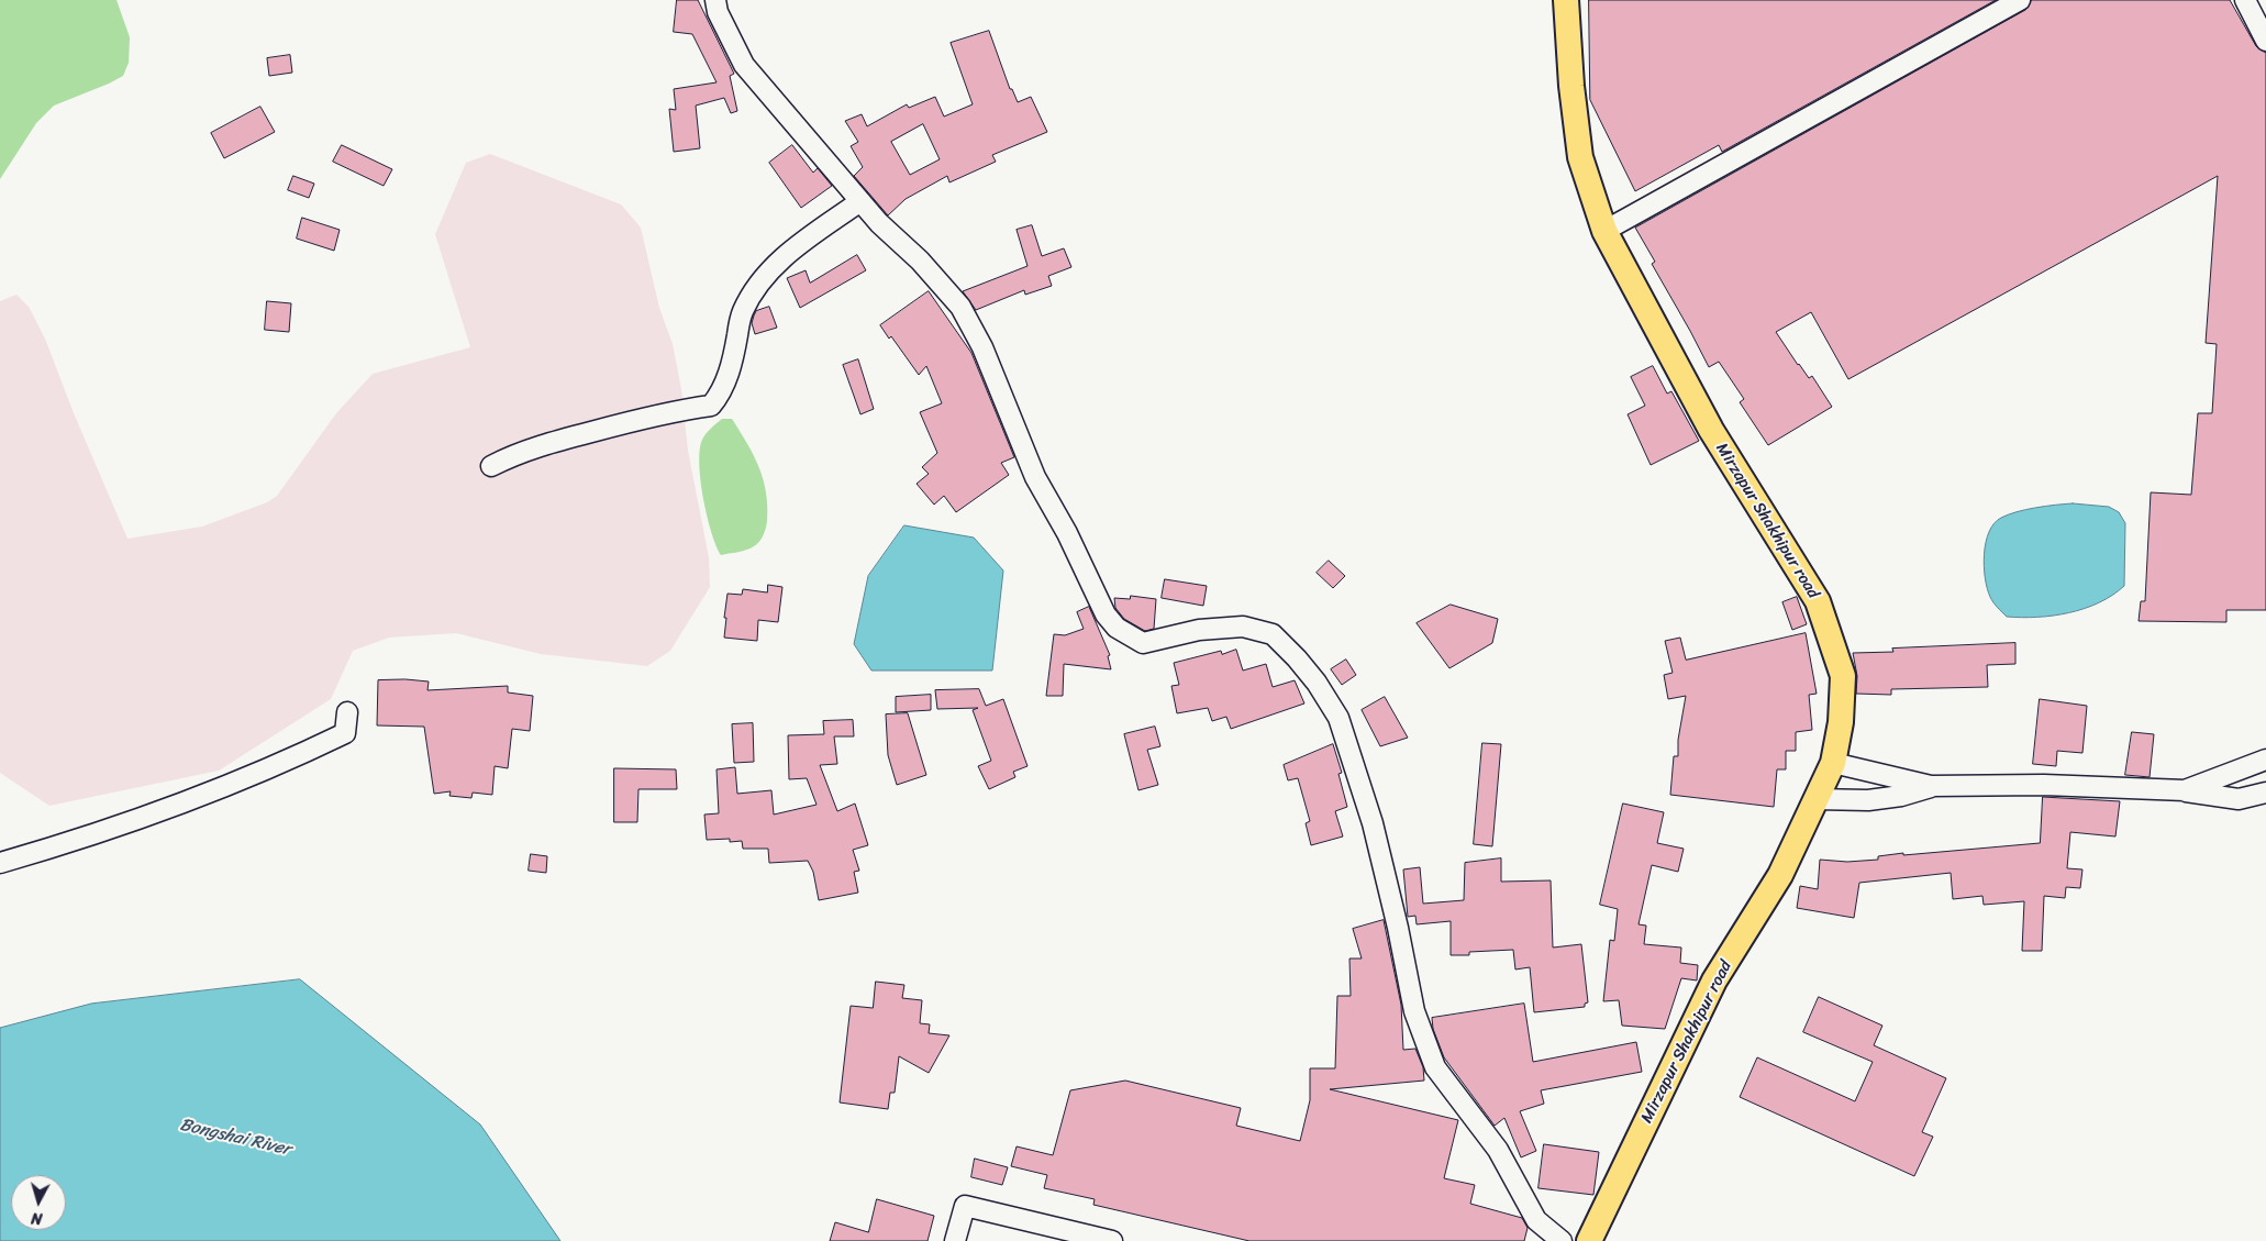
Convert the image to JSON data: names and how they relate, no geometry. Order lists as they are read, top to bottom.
{
  "streets": {
    "main road": ["Mirzapur Shakhipur road"]
  },
  "water": ["Bongshai River"],
  "north": "bottom"
}
